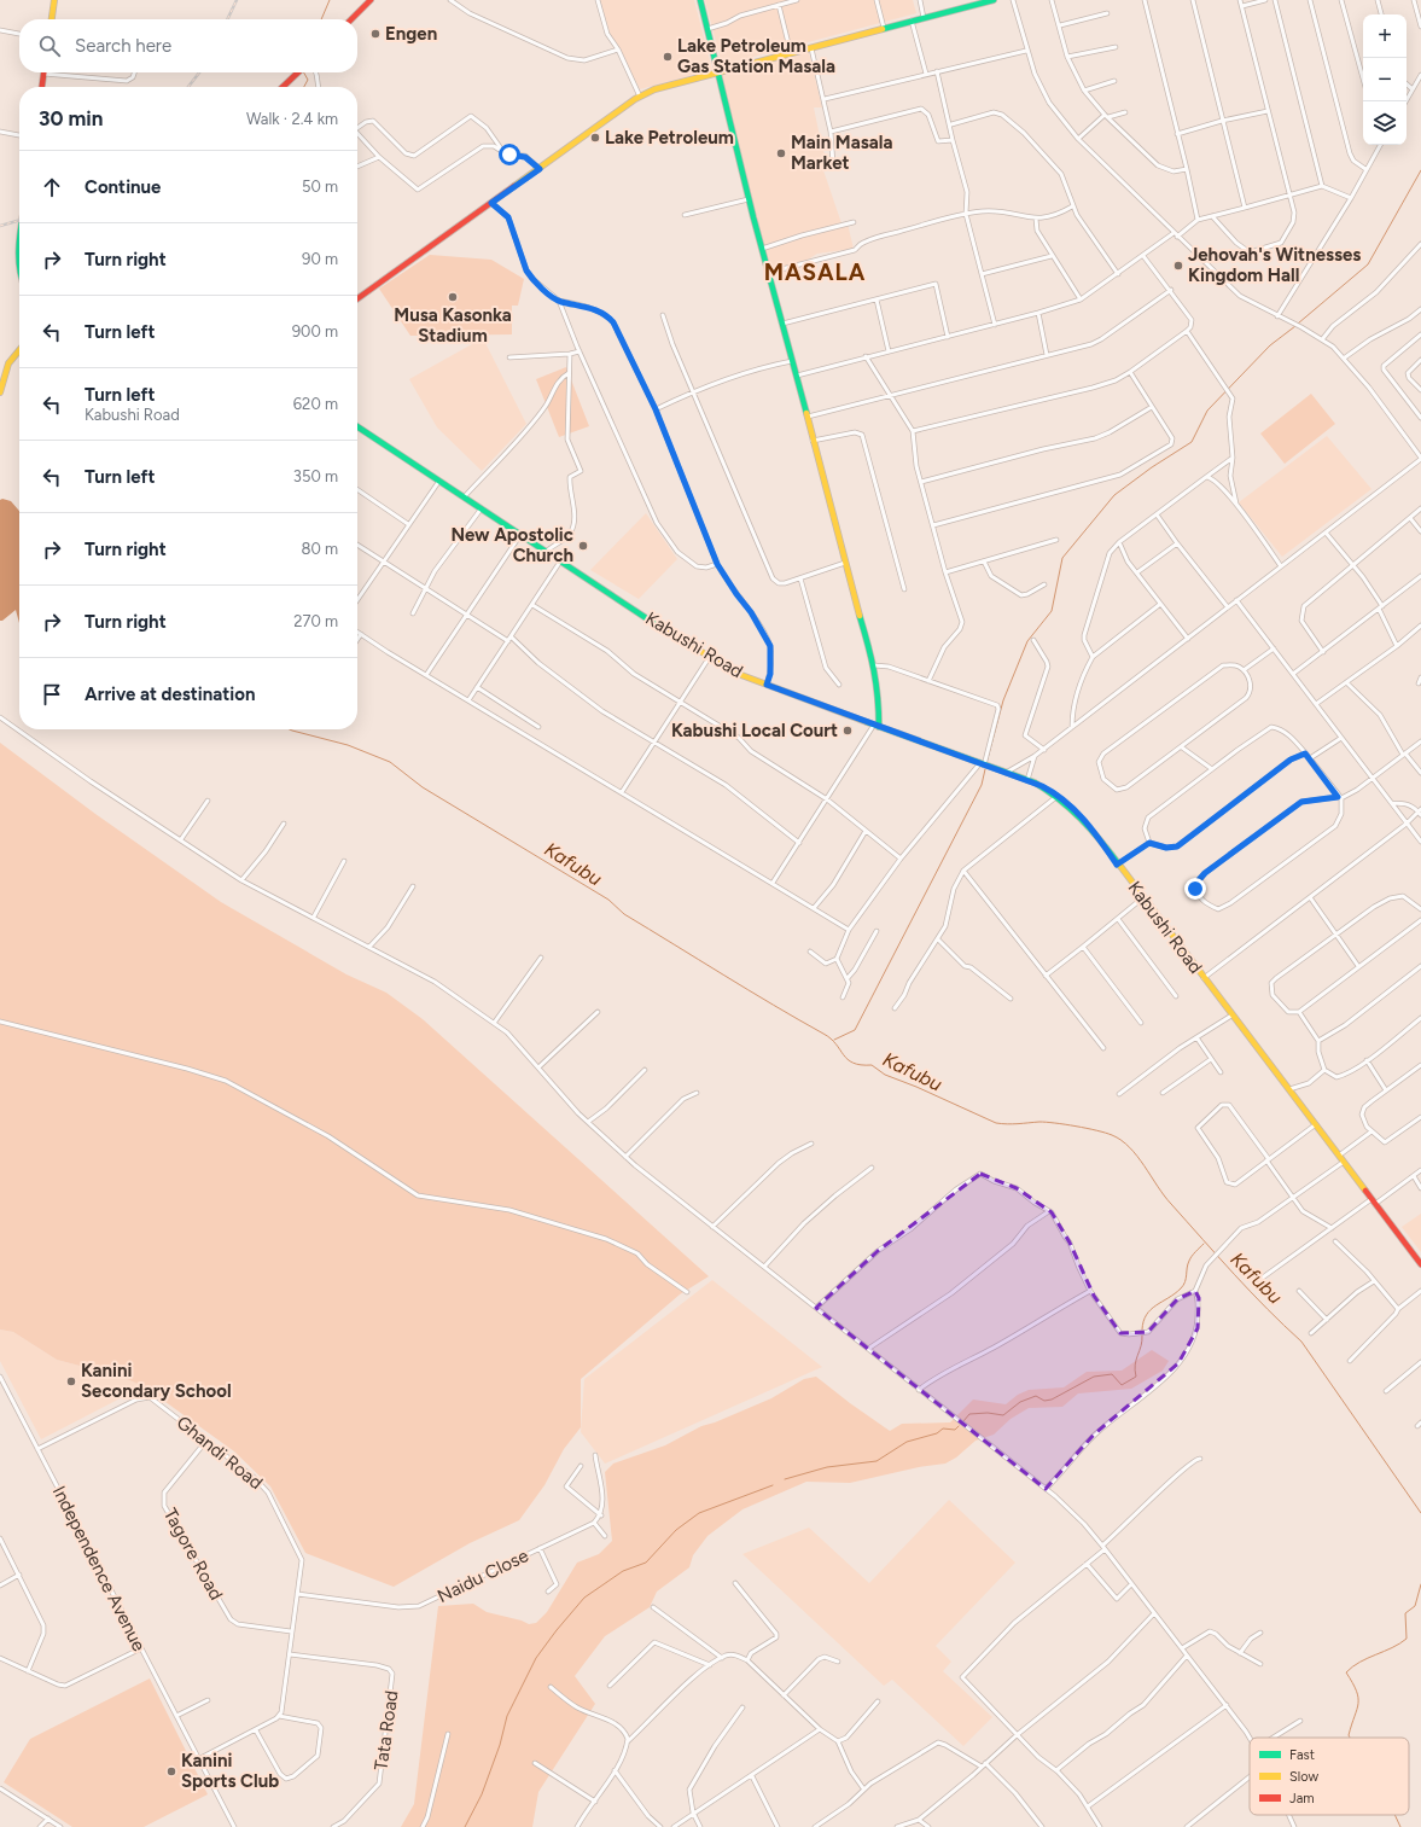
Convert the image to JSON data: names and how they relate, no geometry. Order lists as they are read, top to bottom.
{
  "streets": {
    "main road": ["Kabushi Road"],
    "street": [
      "Ghandi Road",
      "Tagore Road",
      "Independence Avenue",
      "Naidu Close",
      "Tata Road"
    ]
  },
  "crossings": [
    ["Ghandi Road", "Tagore Road"],
    ["Ghandi Road", "Independence Avenue"],
    ["Ghandi Road", "Naidu Close"],
    ["Ghandi Road", "Tata Road"]
  ],
  "districts": ["MASALA"],
  "water": ["Kafubu"],
  "places": [
    "Engen",
    "Lake Petroleum Gas Station Masala",
    "Lake Petroleum",
    "Main Masala Market",
    "Jehovah's Witnesses Kingdom Hall",
    "Musa Kasonka Stadium",
    "New Apostolic Church",
    "Kabushi Local Court",
    "Kanini Secondary School",
    "Kanini Sports Club"
  ],
  "legend": ["Fast", "Slow", "Jam"],
  "page": {
    "map_buttons": ["+", "−"],
    "search": "Search here",
    "heading": ["30 min", "Walk · 2.4 km"],
    "list": [
      ["Continue", "50 m"],
      ["Turn right", "90 m"],
      ["Turn left", "900 m"],
      ["Turn left", "Kabushi Road", "620 m"],
      ["Turn left", "350 m"],
      ["Turn right", "80 m"],
      ["Turn right", "270 m"],
      "Arrive at destination"
    ]
  }
}
